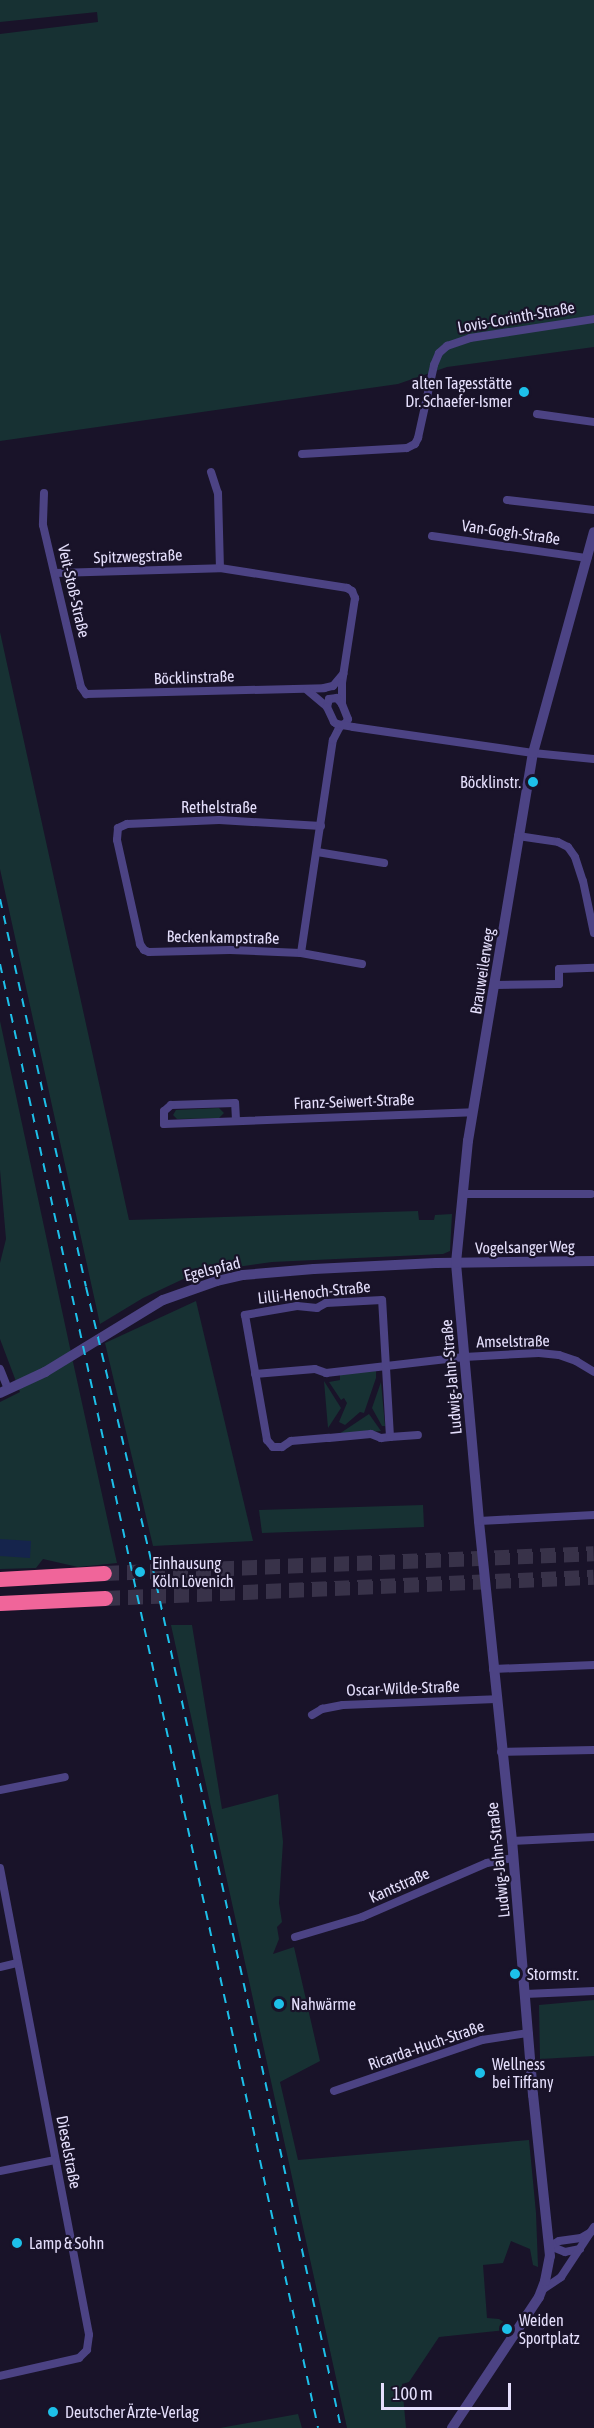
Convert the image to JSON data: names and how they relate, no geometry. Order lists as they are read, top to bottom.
{
  "streets": {
    "street": [
      "Lovis-Corinth-Straße",
      "Van-Gogh-Straße",
      "Spitzwegstraße",
      "Veit-Stoß-Straße",
      "Böcklinstraße",
      "Rethelstraße",
      "Beckenkampstraße",
      "Brauweilerweg",
      "Franz-Seiwert-Straße",
      "Vogelsanger Weg",
      "Egelspfad",
      "Lilli-Henoch-Straße",
      "Amselstraße",
      "Ludwig-Jahn-Straße",
      "Oscar-Wilde-Straße",
      "Kantstraße",
      "Ricarda-Huch-Straße",
      "Dieselstraße"
    ]
  },
  "crossings": [
    ["Van-Gogh-Straße", "Brauweilerweg"],
    ["Spitzwegstraße", "Veit-Stoß-Straße"],
    ["Spitzwegstraße", "Böcklinstraße"],
    ["Veit-Stoß-Straße", "Böcklinstraße"],
    ["Rethelstraße", "Beckenkampstraße"],
    ["Brauweilerweg", "Franz-Seiwert-Straße"],
    ["Brauweilerweg", "Vogelsanger Weg"],
    ["Brauweilerweg", "Egelspfad"],
    ["Brauweilerweg", "Ludwig-Jahn-Straße"],
    ["Vogelsanger Weg", "Egelspfad"],
    ["Vogelsanger Weg", "Ludwig-Jahn-Straße"],
    ["Egelspfad", "Ludwig-Jahn-Straße"],
    ["Lilli-Henoch-Straße", "Amselstraße"],
    ["Amselstraße", "Ludwig-Jahn-Straße"],
    ["Ludwig-Jahn-Straße", "Oscar-Wilde-Straße"],
    ["Ludwig-Jahn-Straße", "Kantstraße"],
    ["Ludwig-Jahn-Straße", "Ricarda-Huch-Straße"]
  ],
  "places": [
    "alten Tagesstätte Dr. Schaefer-Ismer",
    "Böcklinstr.",
    "Einhausung Köln Lövenich",
    "Stormstr.",
    "Nahwärme",
    "Wellness bei Tiffany",
    "Lamp & Sohn",
    "Weiden Sportplatz",
    "Deutscher Ärzte-Verlag"
  ],
  "scale_bar": "100 m"
}
